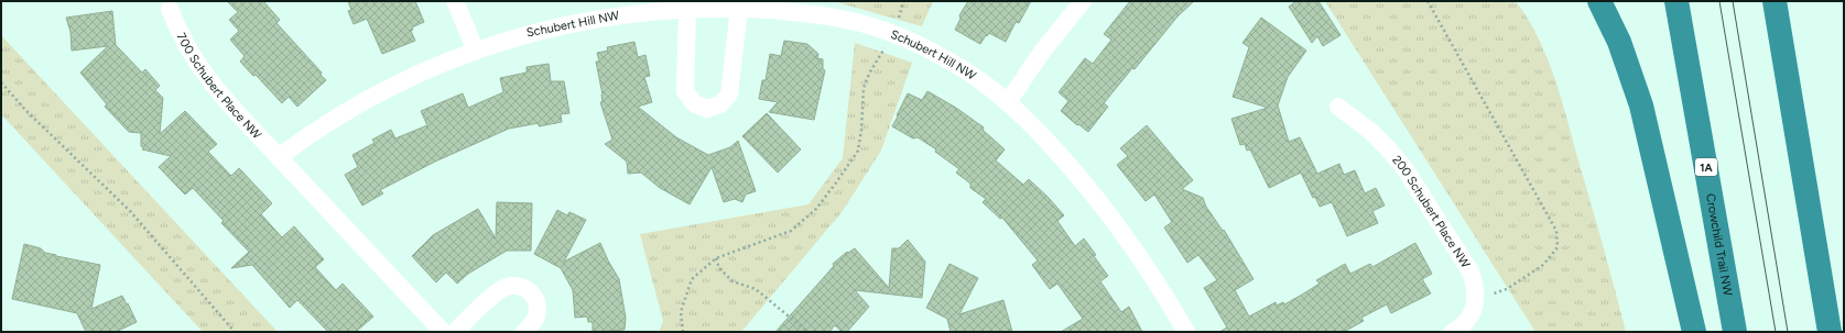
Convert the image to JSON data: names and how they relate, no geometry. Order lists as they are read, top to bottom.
{
  "streets": {
    "highway": ["1A", "Crowchild Trail NW"],
    "street": ["Schubert Hill NW", "700 Schubert Place NW", "200 Schubert Place NW"]
  },
  "crossings": [
    ["Schubert Hill NW", "700 Schubert Place NW"]
  ]
}
